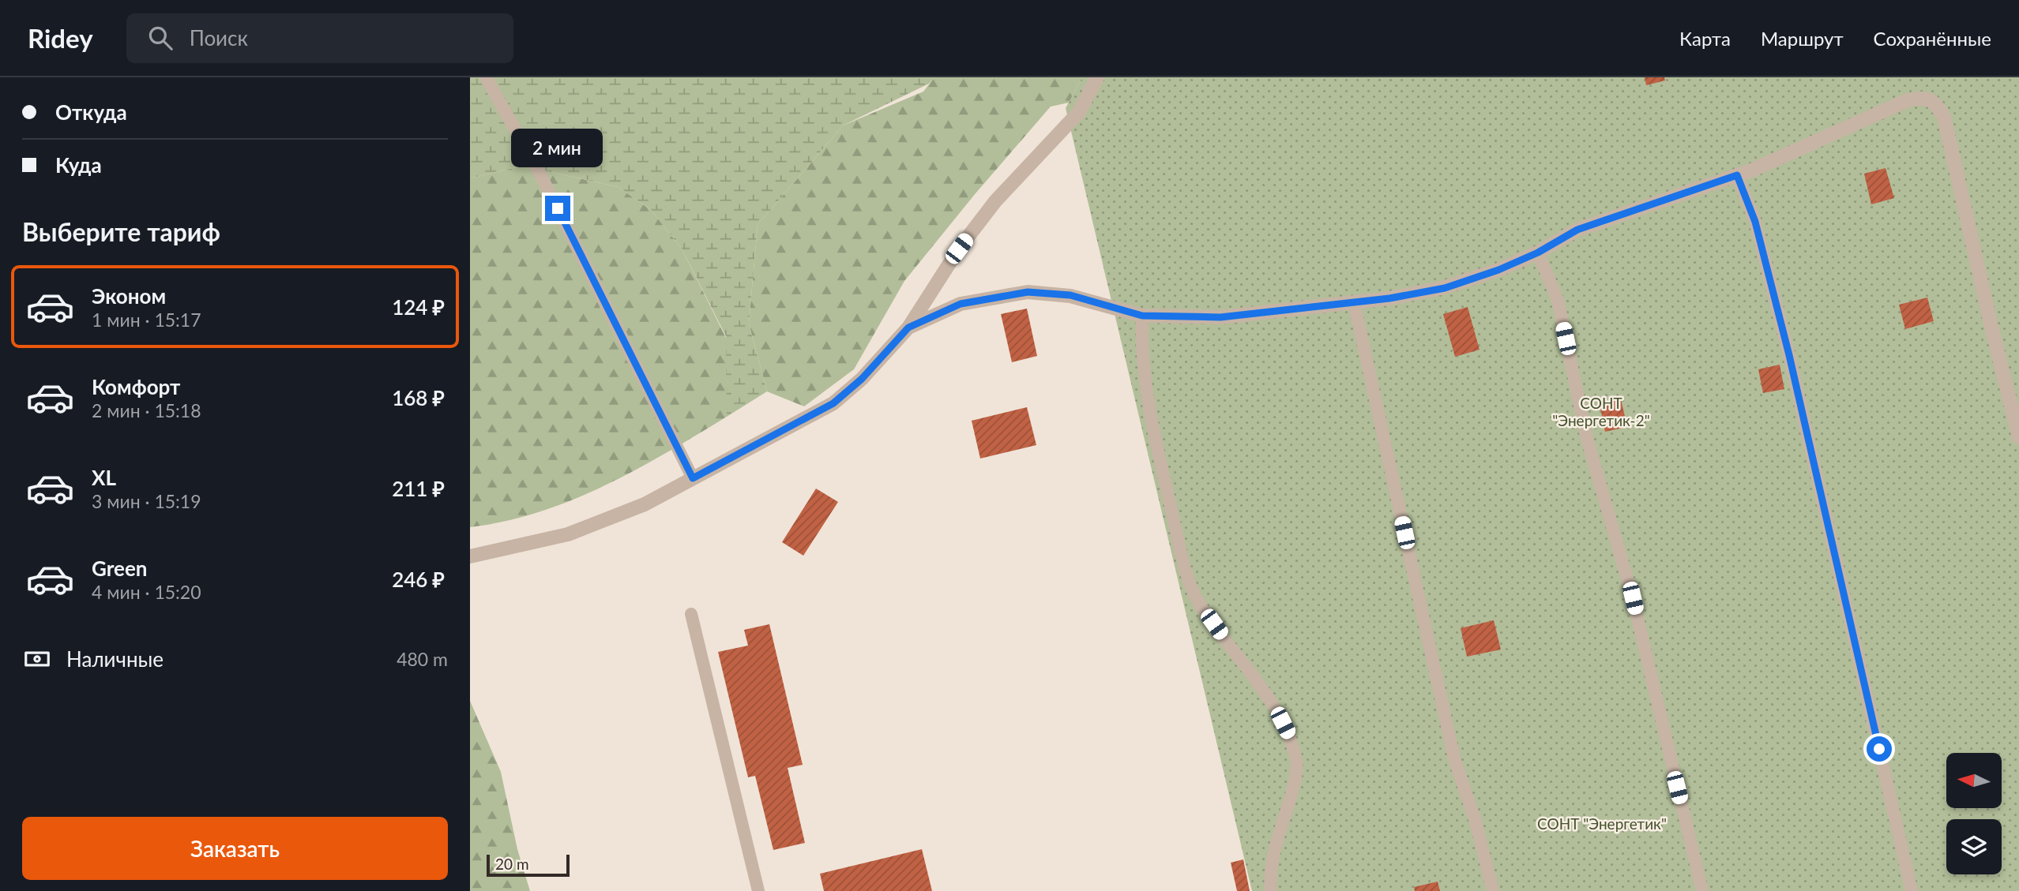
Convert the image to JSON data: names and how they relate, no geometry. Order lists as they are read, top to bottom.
{
  "parks": ["СОНТ \"Энергетик-2\"", "СОНТ \"Энергетик\""],
  "scale_bar": "20 m",
  "north": "left",
  "page": {
    "header": "Ridey",
    "search": "Поиск",
    "nav": ["Карта", "Маршрут", "Сохранённые"],
    "banner": ["Откуда", "Куда"],
    "bubble": "2 мин",
    "heading": "Выберите тариф",
    "list": [
      {
        "name": "Эконом",
        "note": "1 мин · 15:17",
        "value": "124 ₽"
      },
      {
        "name": "Комфорт",
        "note": "2 мин · 15:18",
        "value": "168 ₽"
      },
      {
        "name": "XL",
        "note": "3 мин · 15:19",
        "value": "211 ₽"
      },
      {
        "name": "Green",
        "note": "4 мин · 15:20",
        "value": "246 ₽"
      }
    ],
    "pay": ["Наличные", "480 m"],
    "buttons": "Заказать",
    "scale": "20 m"
  }
}
